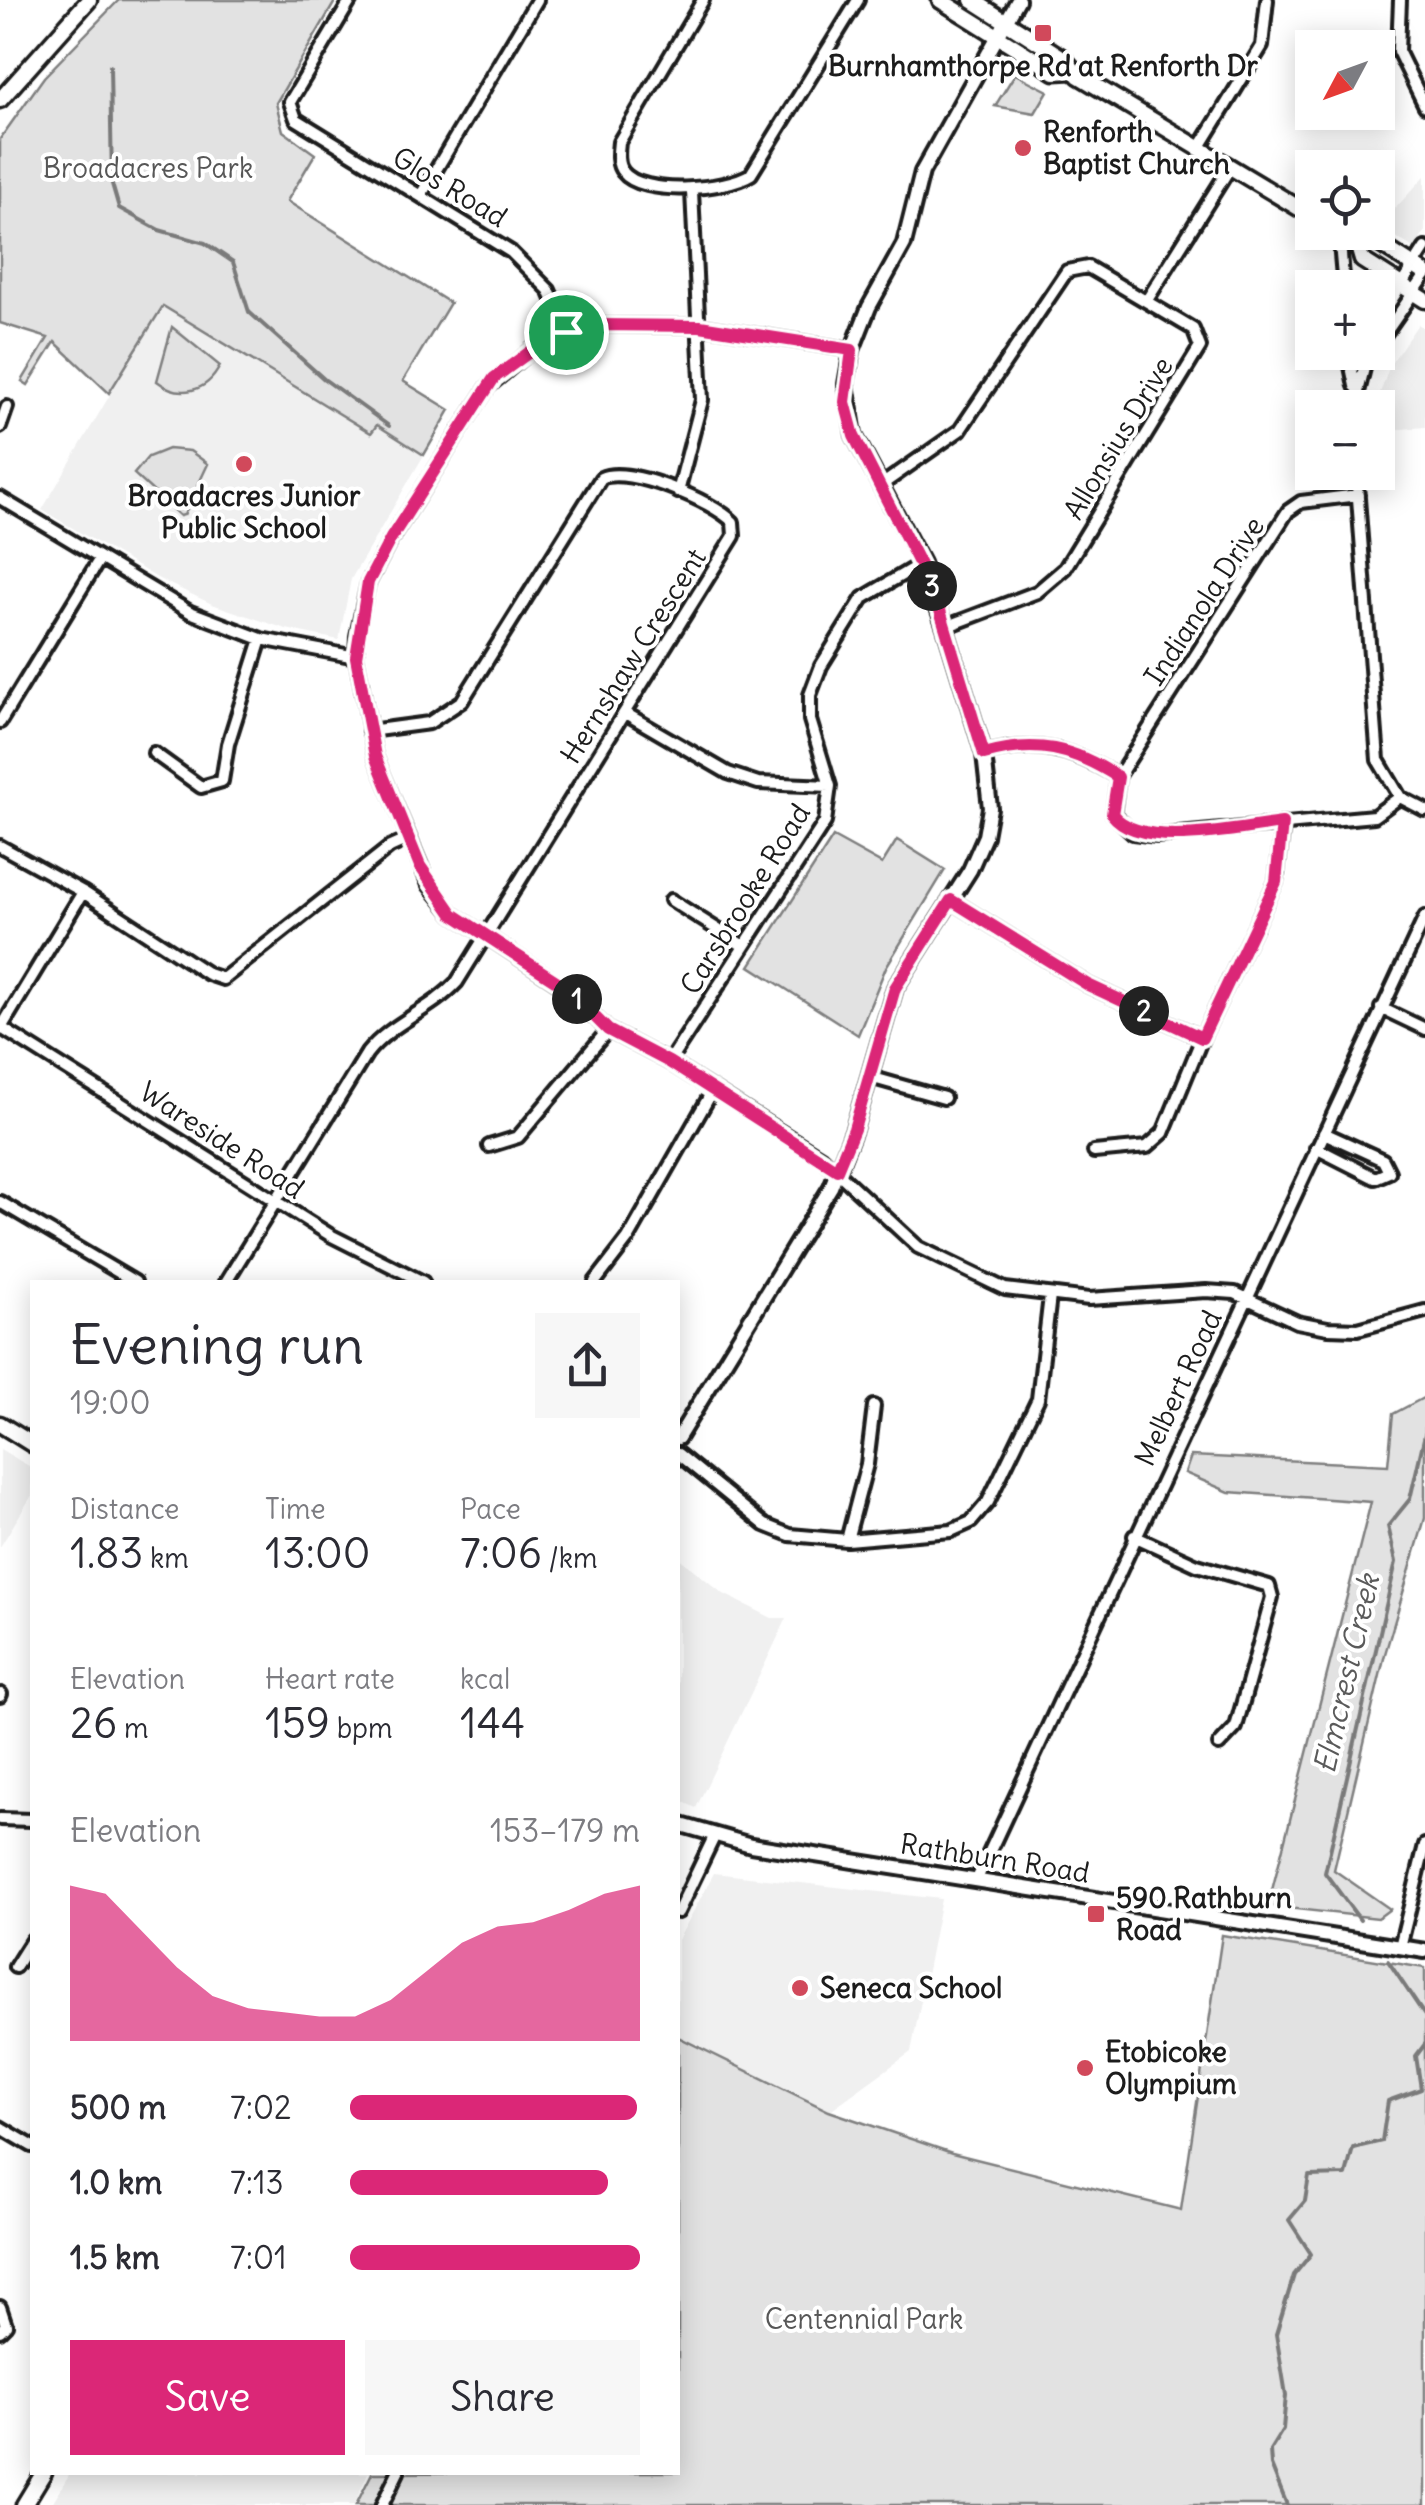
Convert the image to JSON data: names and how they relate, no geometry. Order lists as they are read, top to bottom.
{
  "streets": {
    "street": [
      "Glos Road",
      "Allonsius Drive",
      "Indianola Drive",
      "Hernshaw Crescent",
      "Carsbrooke Road",
      "Wareside Road",
      "Melbert Road",
      "Rathburn Road"
    ]
  },
  "crossings": [
    ["Hernshaw Crescent", "Wareside Road"],
    ["Melbert Road", "Rathburn Road"]
  ],
  "water": ["Elmcrest Creek"],
  "parks": ["Broadacres Park", "Centennial Park"],
  "places": {
    "transit": ["Burnhamthorpe Rd at Renforth Dr", "590 Rathburn Road"],
    "other": [
      "Renforth Baptist Church",
      "Broadacres Junior Public School",
      "Seneca School",
      "Etobicoke Olympium"
    ]
  },
  "north": "bottom left",
  "page": {
    "map_buttons": ["+", "−"],
    "pins": ["3", "1", "2"],
    "heading": ["Evening run", "19:00"],
    "stats": [
      ["Distance", "1.83 km"],
      ["Time", "13:00"],
      ["Pace", "7:06 /km"],
      ["Elevation", "26 m"],
      ["Heart rate", "159 bpm"],
      ["kcal", "144"]
    ],
    "chart": ["Elevation", "153–179 m"],
    "list": [
      {
        "name": "500 m",
        "note": "7:02"
      },
      {
        "name": "1.0 km",
        "note": "7:13"
      },
      {
        "name": "1.5 km",
        "note": "7:01"
      }
    ],
    "buttons": ["Save", "Share"]
  }
}
